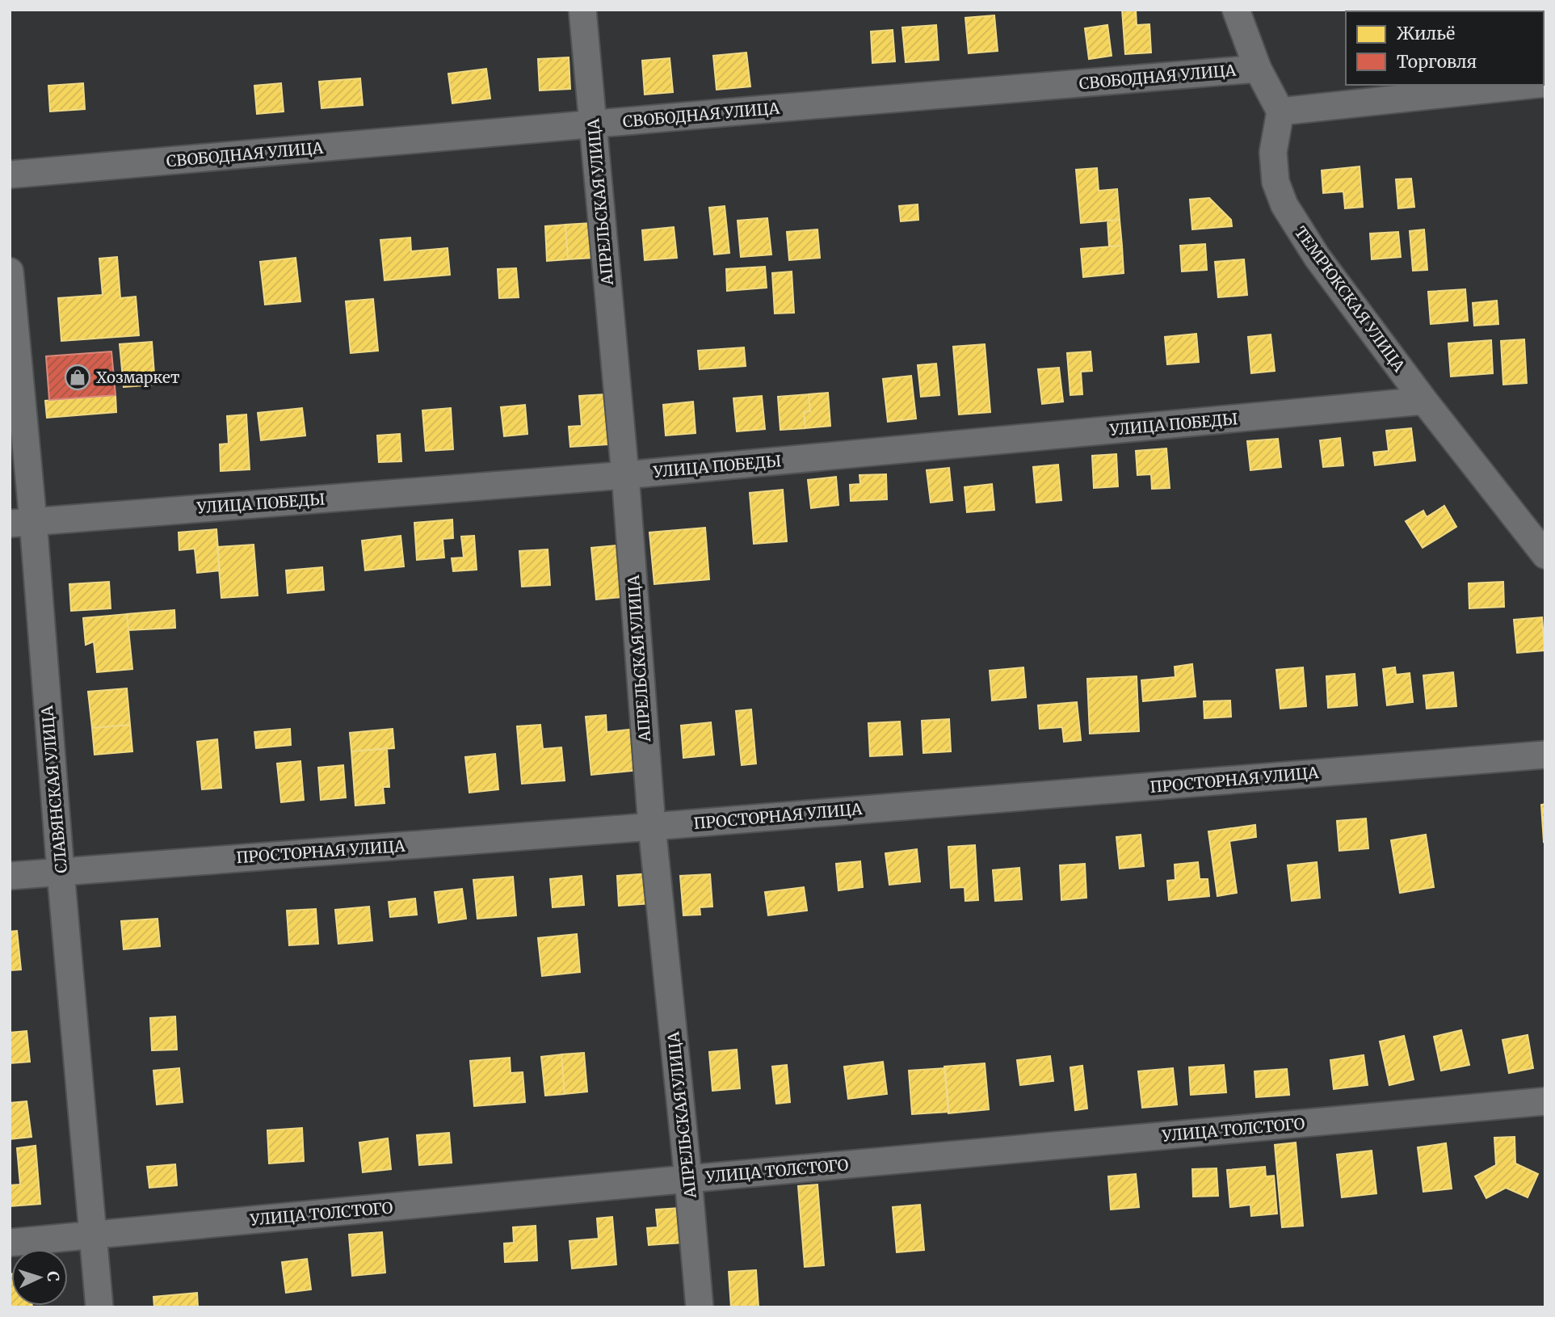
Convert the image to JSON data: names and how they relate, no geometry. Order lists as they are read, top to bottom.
{
  "streets": {
    "street": [
      "СВОБОДНАЯ УЛИЦА",
      "АПРЕЛЬСКАЯ УЛИЦА",
      "ТЕМРЮКСКАЯ УЛИЦА",
      "УЛИЦА ПОБЕДЫ",
      "ПРОСТОРНАЯ УЛИЦА",
      "СЛАВЯНСКАЯ УЛИЦА",
      "УЛИЦА ТОЛСТОГО"
    ]
  },
  "crossings": [
    ["СВОБОДНАЯ УЛИЦА", "АПРЕЛЬСКАЯ УЛИЦА"],
    ["АПРЕЛЬСКАЯ УЛИЦА", "УЛИЦА ПОБЕДЫ"],
    ["АПРЕЛЬСКАЯ УЛИЦА", "ПРОСТОРНАЯ УЛИЦА"],
    ["АПРЕЛЬСКАЯ УЛИЦА", "УЛИЦА ТОЛСТОГО"],
    ["ТЕМРЮКСКАЯ УЛИЦА", "УЛИЦА ПОБЕДЫ"],
    ["УЛИЦА ПОБЕДЫ", "СЛАВЯНСКАЯ УЛИЦА"],
    ["ПРОСТОРНАЯ УЛИЦА", "СЛАВЯНСКАЯ УЛИЦА"],
    ["СЛАВЯНСКАЯ УЛИЦА", "УЛИЦА ТОЛСТОГО"]
  ],
  "places": {
    "shop": ["Хозмаркет"]
  },
  "legend": ["Жильё", "Торговля"],
  "north": "right"
}
